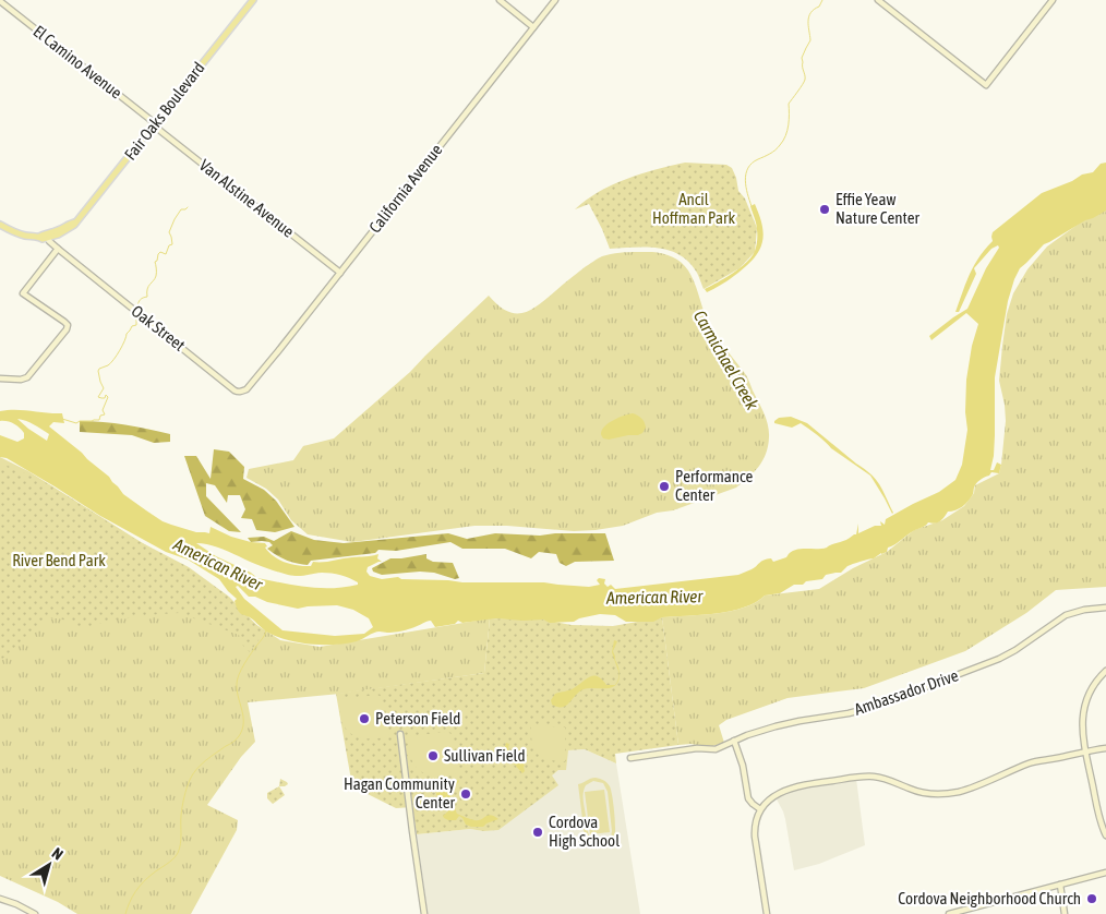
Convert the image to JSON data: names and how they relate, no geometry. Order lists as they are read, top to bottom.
{
  "streets": {
    "main road": ["Fair Oaks Boulevard"],
    "street": [
      "El Camino Avenue",
      "California Avenue",
      "Van Alstine Avenue",
      "Oak Street",
      "Ambassador Drive"
    ]
  },
  "crossings": [
    ["El Camino Avenue", "Fair Oaks Boulevard"],
    ["El Camino Avenue", "Van Alstine Avenue"],
    ["Fair Oaks Boulevard", "Van Alstine Avenue"],
    ["Fair Oaks Boulevard", "Oak Street"],
    ["California Avenue", "Van Alstine Avenue"],
    ["California Avenue", "Oak Street"]
  ],
  "water": ["Carmichael Creek", "American River"],
  "parks": ["Ancil Hoffman Park", "River Bend Park"],
  "places": [
    "Effie Yeaw Nature Center",
    "Performance Center",
    "Peterson Field",
    "Sullivan Field",
    "Hagan Community Center",
    "Cordova High School",
    "Cordova Neighborhood Church"
  ],
  "north": "top right"
}
